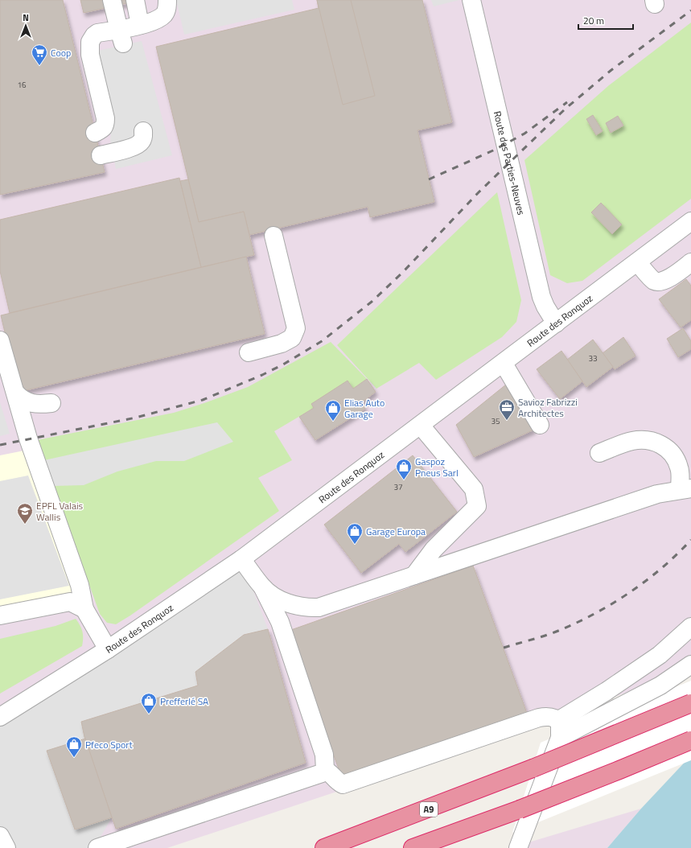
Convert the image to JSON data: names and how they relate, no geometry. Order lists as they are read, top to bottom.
{
  "streets": {
    "highway": ["A9"],
    "street": ["Route des Parties-Neuves", "Route des Ronquoz"]
  },
  "crossings": [
    ["Route des Parties-Neuves", "Route des Ronquoz"]
  ],
  "places": {
    "supermarket": ["Coop"],
    "office": ["Savioz Fabrizzi Architectes"],
    "shop": [
      "Elias Auto Garage",
      "Gaspoz Pneus Sarl",
      "Garage Europa",
      "Prefferlé SA",
      "Pfeco Sport"
    ],
    "school or university": ["EPFL Valais Wallis"]
  },
  "house_numbers": [
    "16",
    "33",
    "35",
    "37"
  ],
  "scale_bar": "20 m",
  "north": "top"
}
